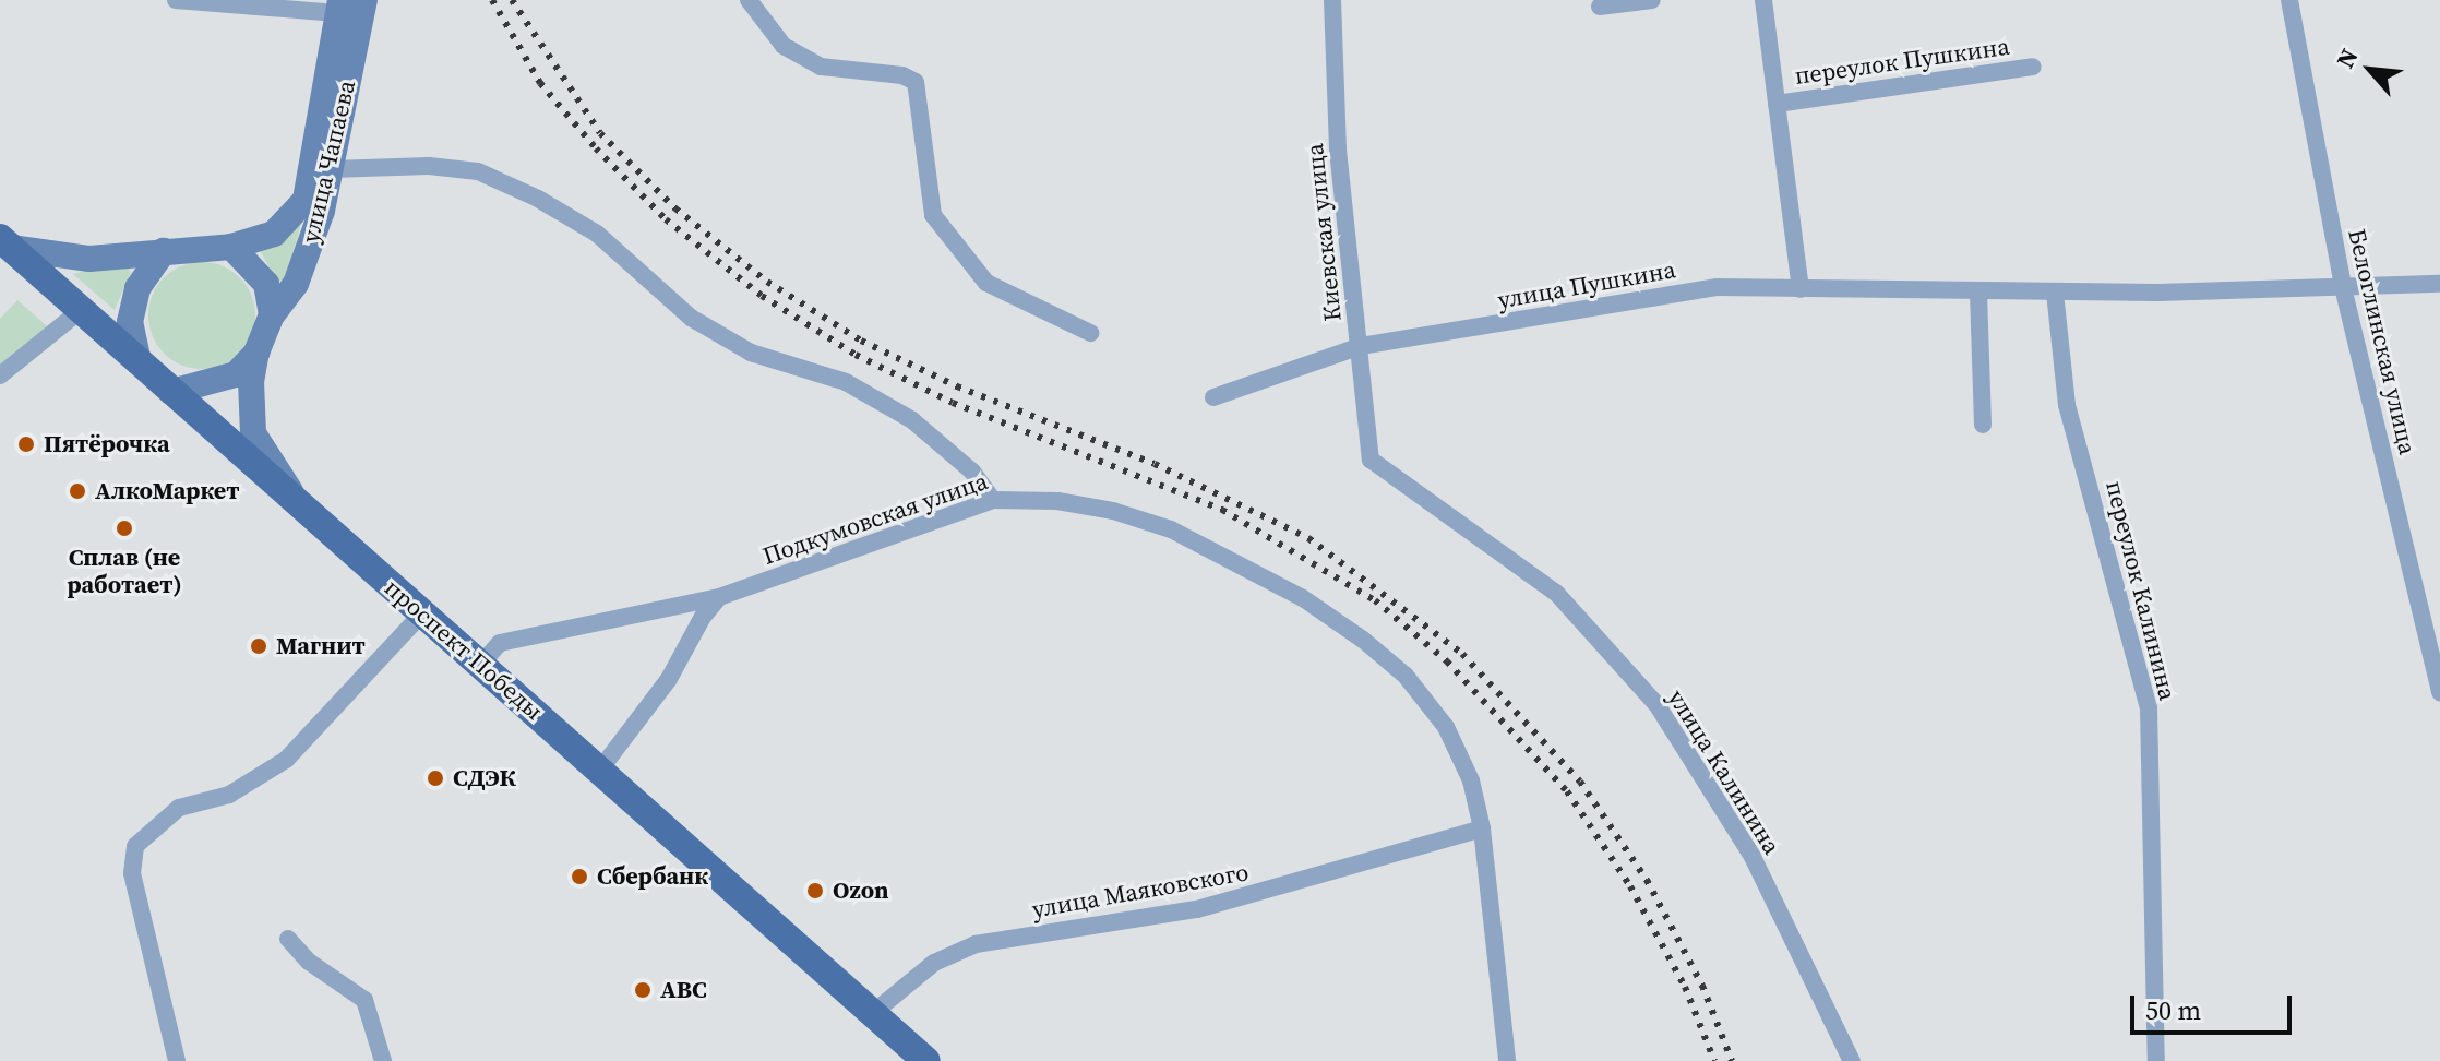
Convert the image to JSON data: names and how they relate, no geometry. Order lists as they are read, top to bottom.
{
  "streets": {
    "main road": ["улица Чапаева", "проспект Победы"],
    "street": [
      "переулок Пушкина",
      "Киевская улица",
      "улица Пушкина",
      "Белоглинская улица",
      "Подкумовская улица",
      "переулок Калинина",
      "улица Калинина",
      "улица Маяковского"
    ]
  },
  "crossings": [
    ["переулок Пушкина", "улица Пушкина"],
    ["улица Чапаева", "проспект Победы"],
    ["Киевская улица", "улица Пушкина"],
    ["Киевская улица", "улица Калинина"],
    ["улица Пушкина", "Белоглинская улица"],
    ["улица Пушкина", "переулок Калинина"],
    ["Подкумовская улица", "проспект Победы"],
    ["Подкумовская улица", "улица Маяковского"],
    ["проспект Победы", "улица Маяковского"]
  ],
  "places": [
    "Пятёрочка",
    "АлкоМаркет",
    "Сплав (не работает)",
    "Магнит",
    "СДЭК",
    "Сбербанк",
    "Ozon",
    "ABC"
  ],
  "scale_bar": "50 m",
  "north": "top left"
}
